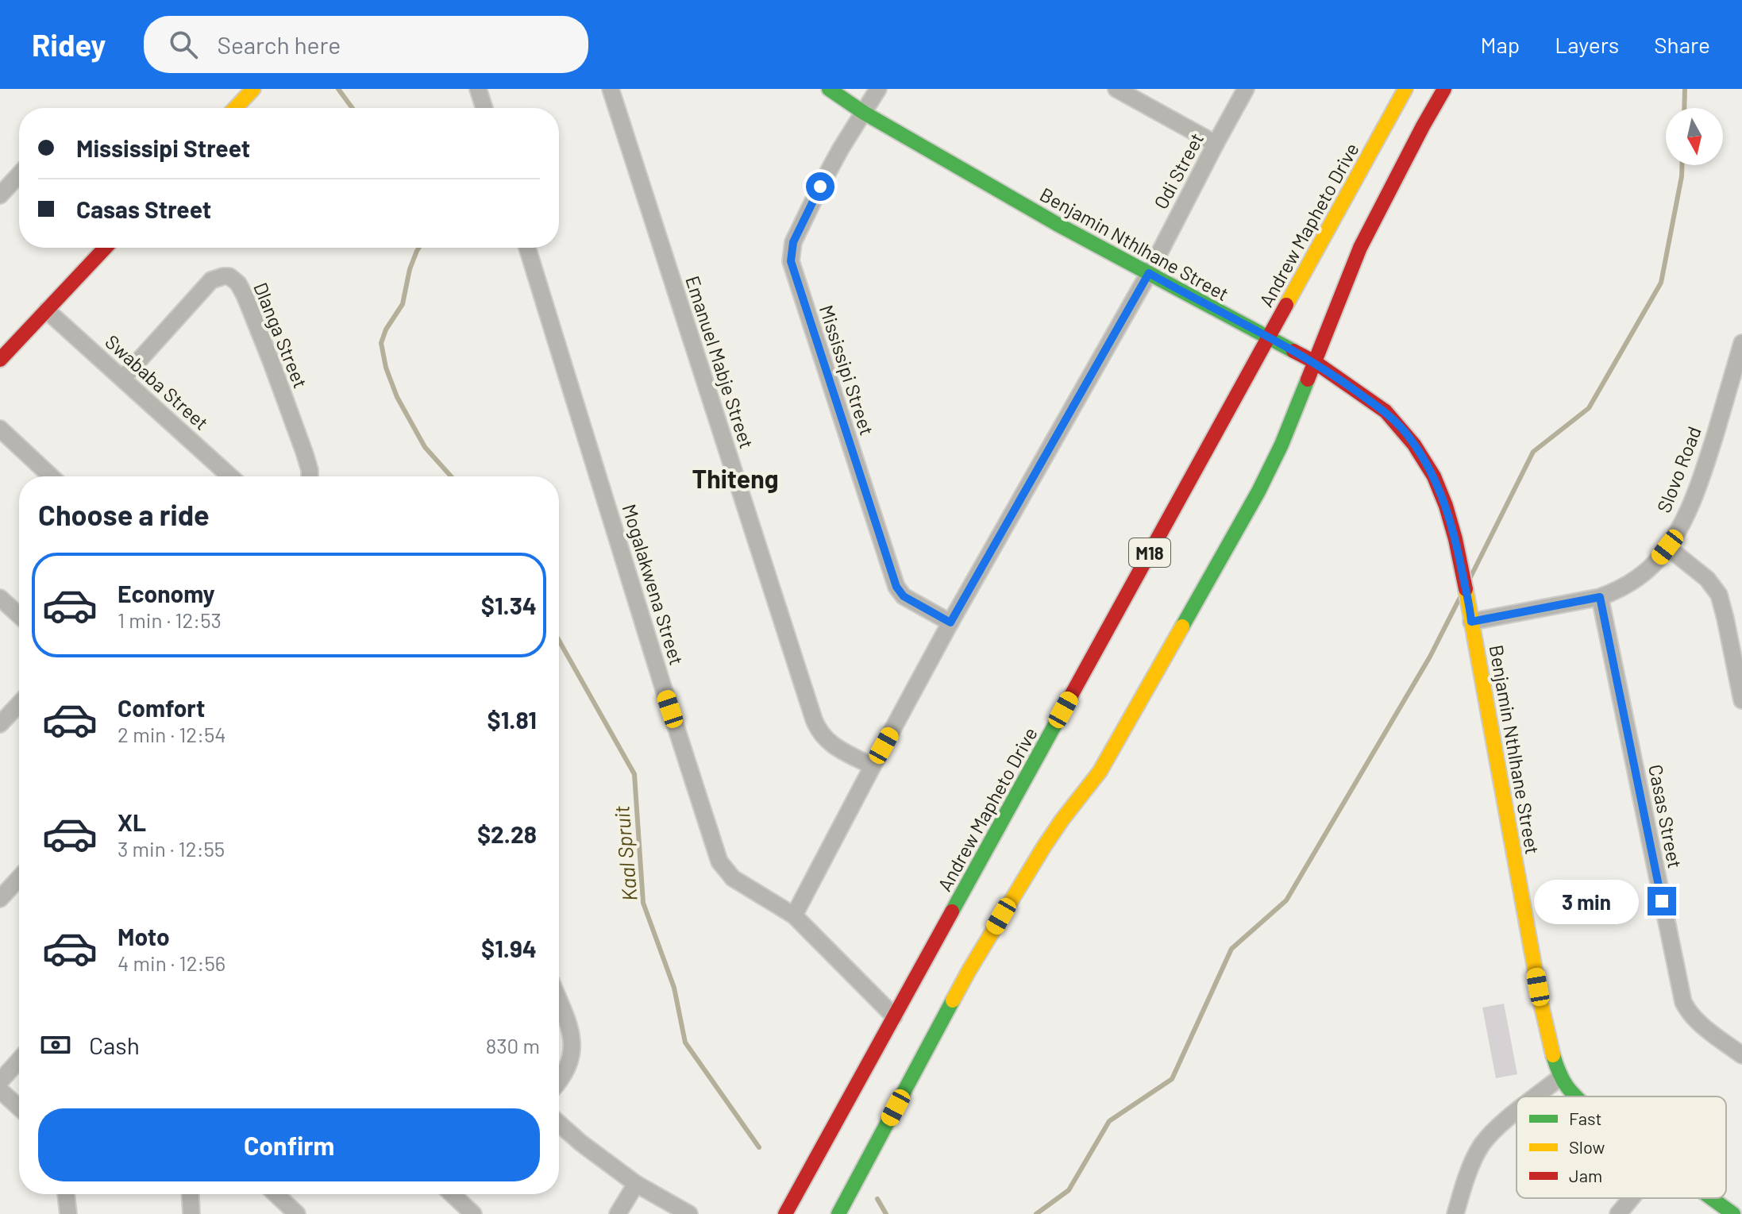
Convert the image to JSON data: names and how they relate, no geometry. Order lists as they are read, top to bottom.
{
  "streets": {
    "main road": ["Andrew Mapheto Drive", "Benjamin Nthlhane Street", "M18"],
    "street": [
      "Odi Street",
      "Dlanga Street",
      "Emanuel Mabje Street",
      "Mississipi Street",
      "Swababa Street",
      "Slovo Road",
      "Mogalakwena Street",
      "Casas Street"
    ]
  },
  "crossings": [
    ["Odi Street", "Benjamin Nthlhane Street"],
    ["Odi Street", "Emanuel Mabje Street"],
    ["Odi Street", "Mississipi Street"],
    ["Odi Street", "Mogalakwena Street"],
    ["Andrew Mapheto Drive", "Benjamin Nthlhane Street"],
    ["Andrew Mapheto Drive", "Mogalakwena Street"],
    ["Benjamin Nthlhane Street", "Mississipi Street"],
    ["Benjamin Nthlhane Street", "Slovo Road"],
    ["Dlanga Street", "Swababa Street"],
    ["Slovo Road", "Casas Street"]
  ],
  "districts": ["Thiteng"],
  "water": ["Kaal Spruit"],
  "legend": ["Fast", "Slow", "Jam"],
  "north": "bottom",
  "page": {
    "header": "Ridey",
    "search": "Search here",
    "nav": ["Map", "Layers", "Share"],
    "banner": ["Mississipi Street", "Casas Street"],
    "heading": "Choose a ride",
    "list": [
      {
        "name": "Economy",
        "note": "1 min · 12:53",
        "value": "$1.34"
      },
      {
        "name": "Comfort",
        "note": "2 min · 12:54",
        "value": "$1.81"
      },
      {
        "name": "XL",
        "note": "3 min · 12:55",
        "value": "$2.28"
      },
      {
        "name": "Moto",
        "note": "4 min · 12:56",
        "value": "$1.94"
      }
    ],
    "bubble": "3 min",
    "pay": ["Cash", "830 m"],
    "buttons": "Confirm"
  }
}
